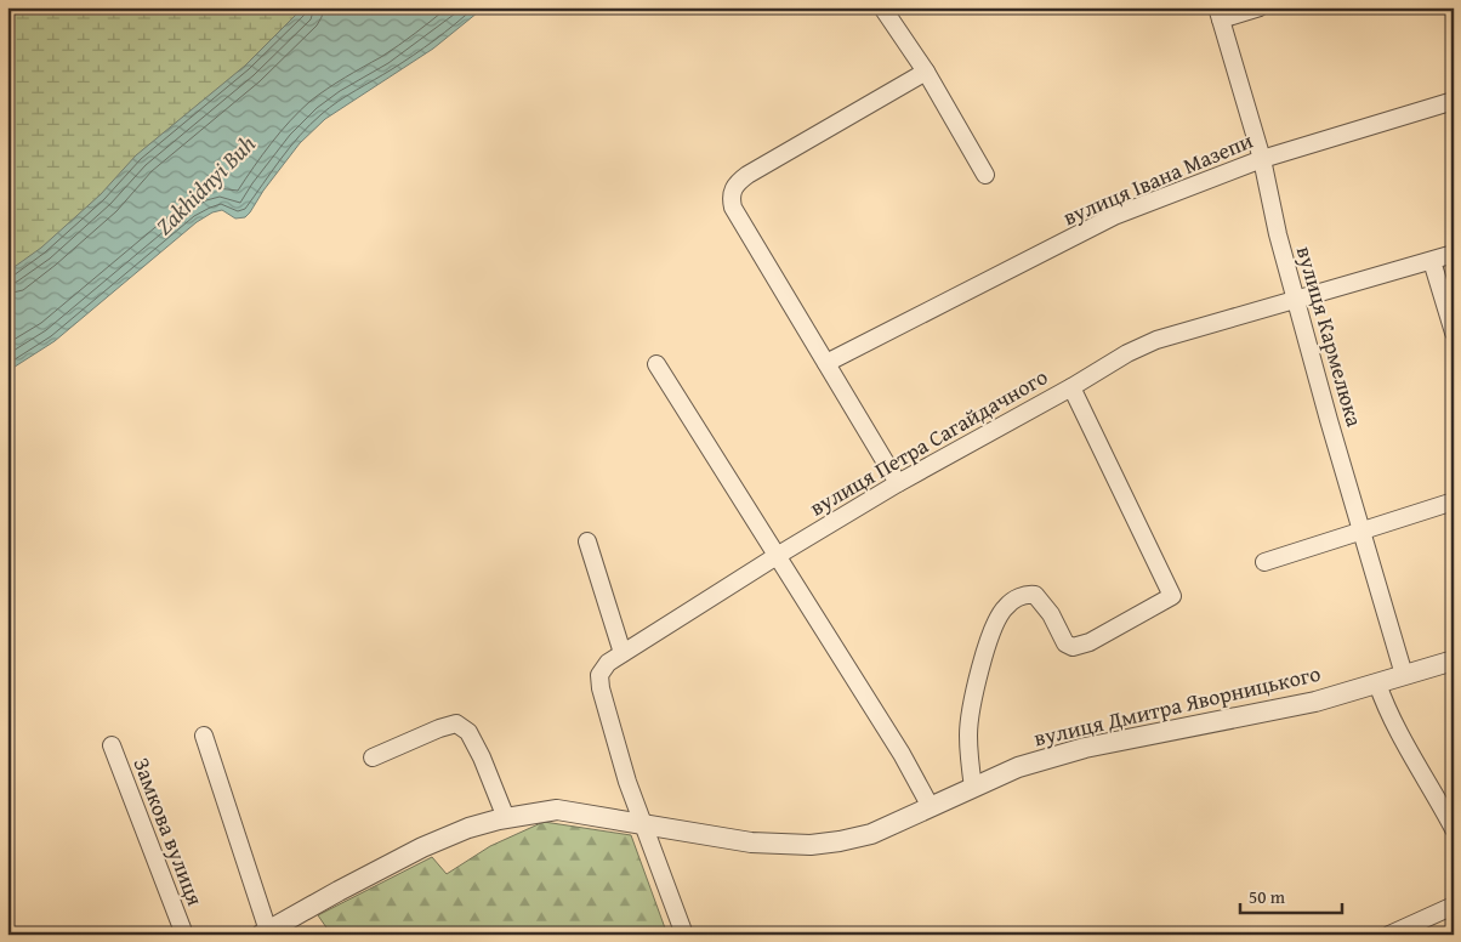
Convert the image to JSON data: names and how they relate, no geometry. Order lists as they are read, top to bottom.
{
  "streets": {
    "street": [
      "вулиця Івана Мазепи",
      "вулиця Кармелюка",
      "вулиця Петра Сагайдачного",
      "вулиця Дмитра Яворницького",
      "Замкова вулиця"
    ]
  },
  "crossings": [
    ["вулиця Івана Мазепи", "вулиця Кармелюка"],
    ["вулиця Кармелюка", "вулиця Петра Сагайдачного"],
    ["вулиця Кармелюка", "вулиця Дмитра Яворницького"],
    ["вулиця Петра Сагайдачного", "вулиця Дмитра Яворницького"]
  ],
  "water": ["Zakhidnyi Buh"],
  "scale_bar": "50 m"
}
